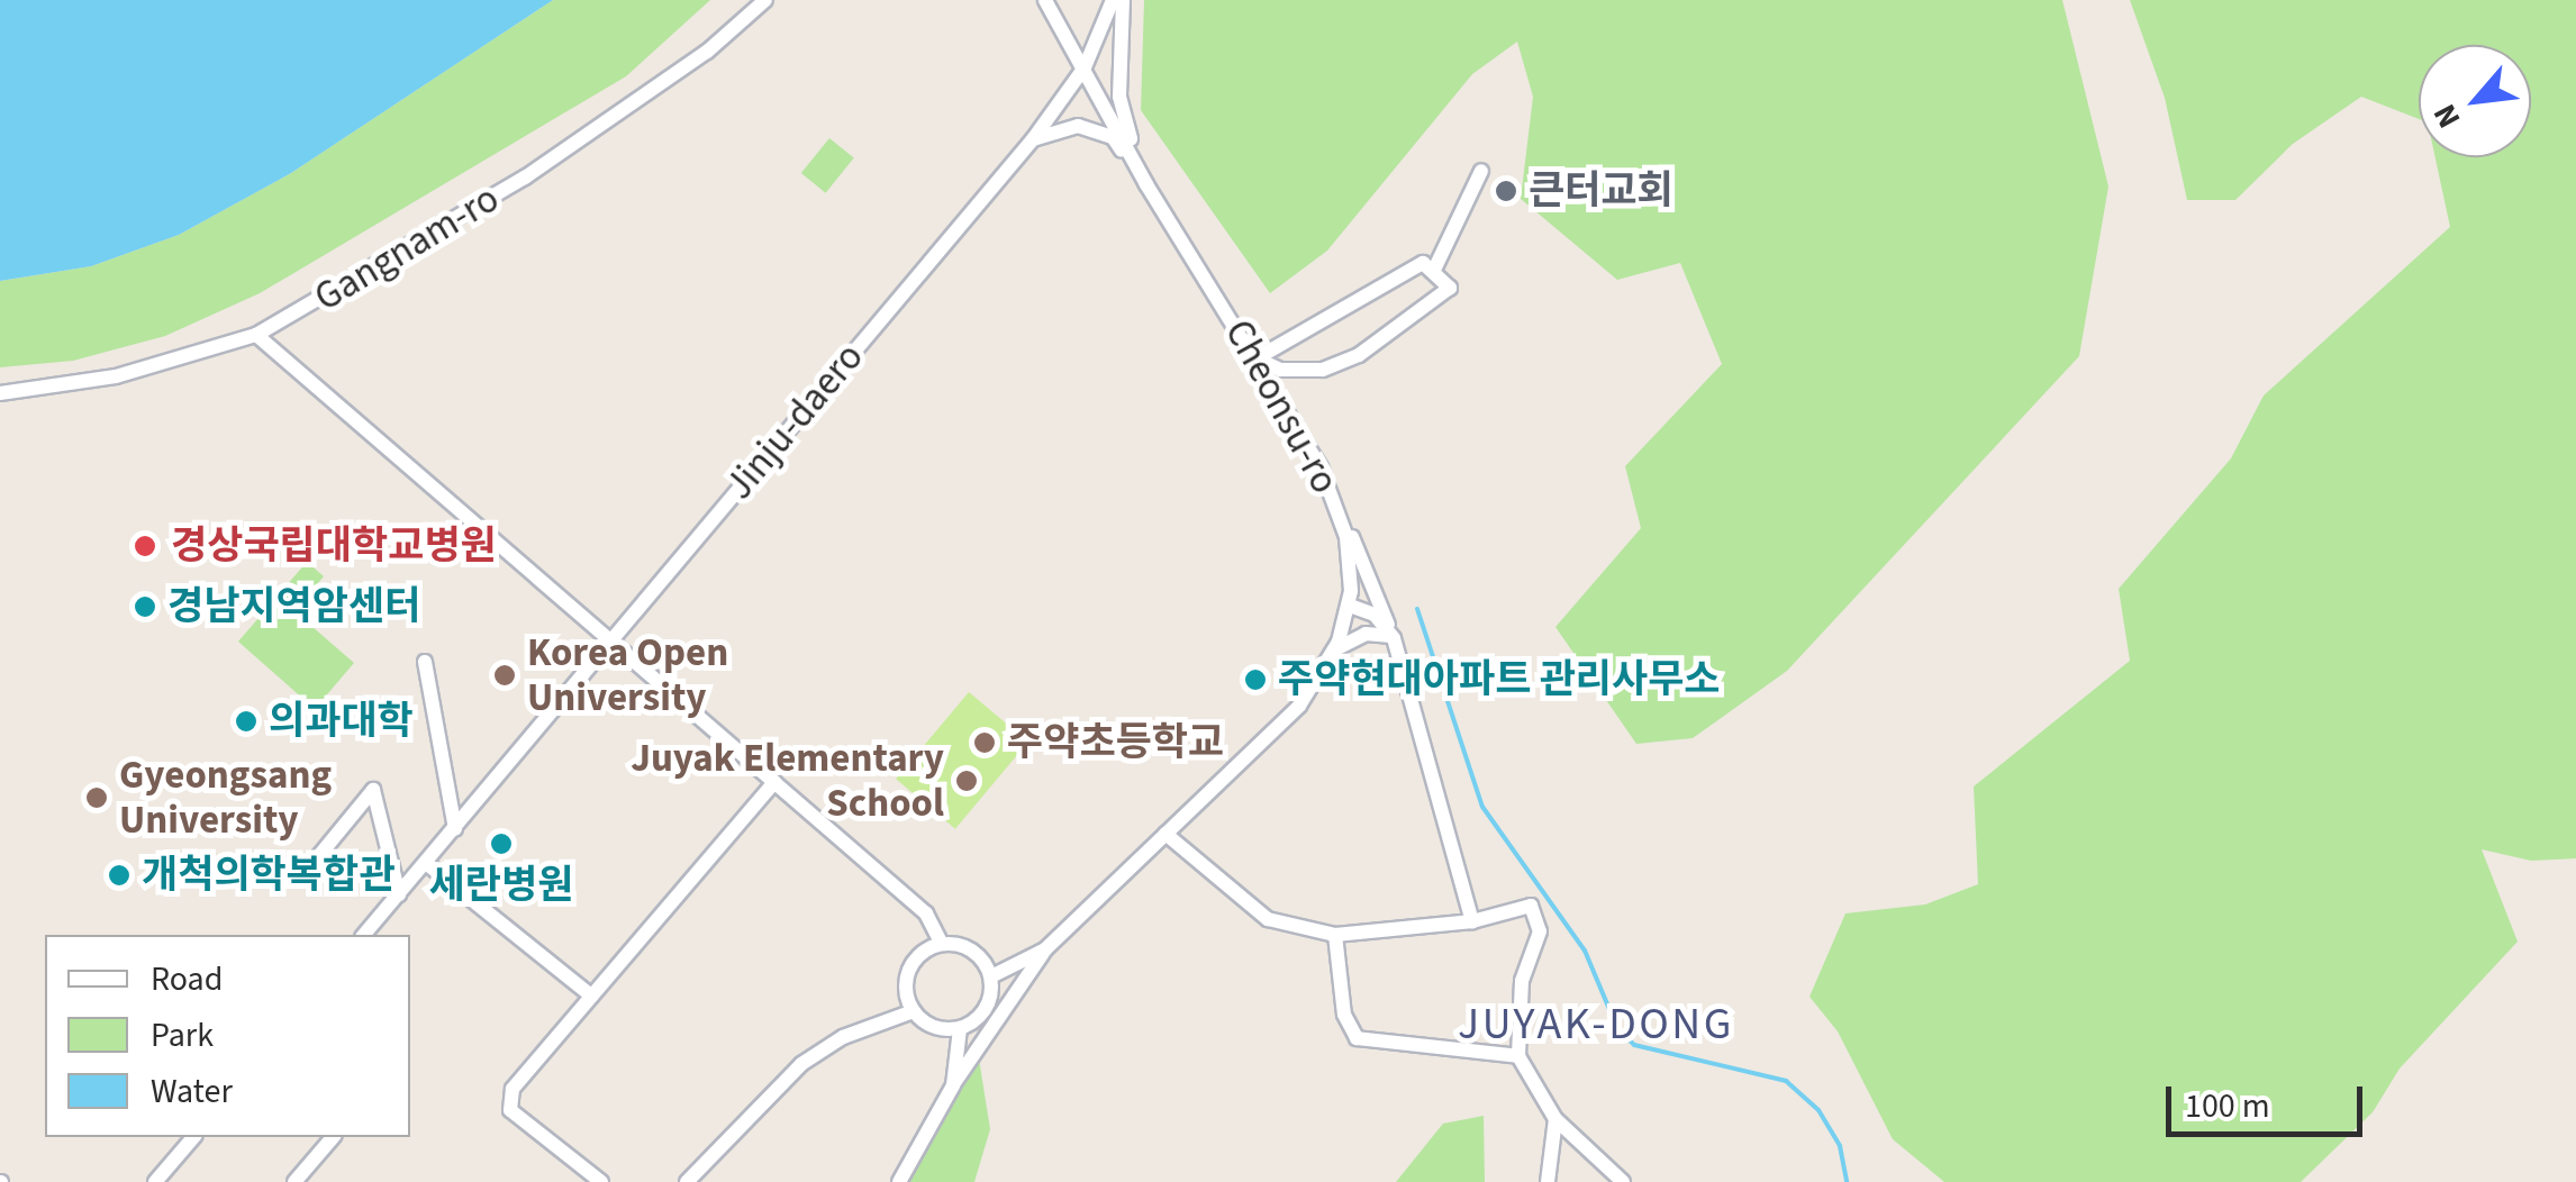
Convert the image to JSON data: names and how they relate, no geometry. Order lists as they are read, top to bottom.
{
  "streets": {
    "street": ["Gangnam-ro", "Cheonsu-ro", "Jinju-daero"]
  },
  "crossings": [
    ["Cheonsu-ro", "Jinju-daero"]
  ],
  "districts": ["JUYAK-DONG"],
  "places": [
    "큰터교회",
    "경상국립대학교병원",
    "경남지역암센터",
    "Korea Open University",
    "주약현대아파트 관리사무소",
    "의과대학",
    "주약초등학교",
    "Juyak Elementary School",
    "Gyeongsang University",
    "세란병원",
    "개척의학복합관"
  ],
  "legend": ["Road", "Park", "Water"],
  "scale_bar": "100 m",
  "north": "bottom left"
}
